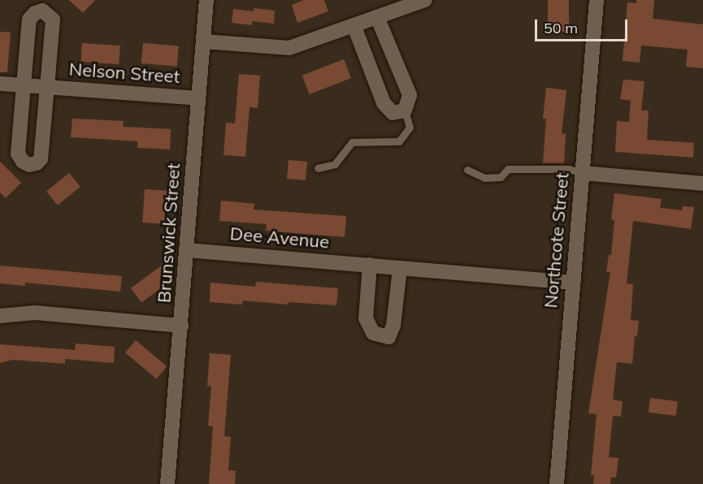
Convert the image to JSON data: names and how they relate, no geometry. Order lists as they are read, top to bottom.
{
  "streets": {
    "street": [
      "Nelson Street",
      "Brunswick Street",
      "Dee Avenue",
      "Northcote Street"
    ]
  },
  "crossings": [
    ["Nelson Street", "Brunswick Street"],
    ["Brunswick Street", "Dee Avenue"],
    ["Dee Avenue", "Northcote Street"]
  ],
  "scale_bar": "50 m"
}
